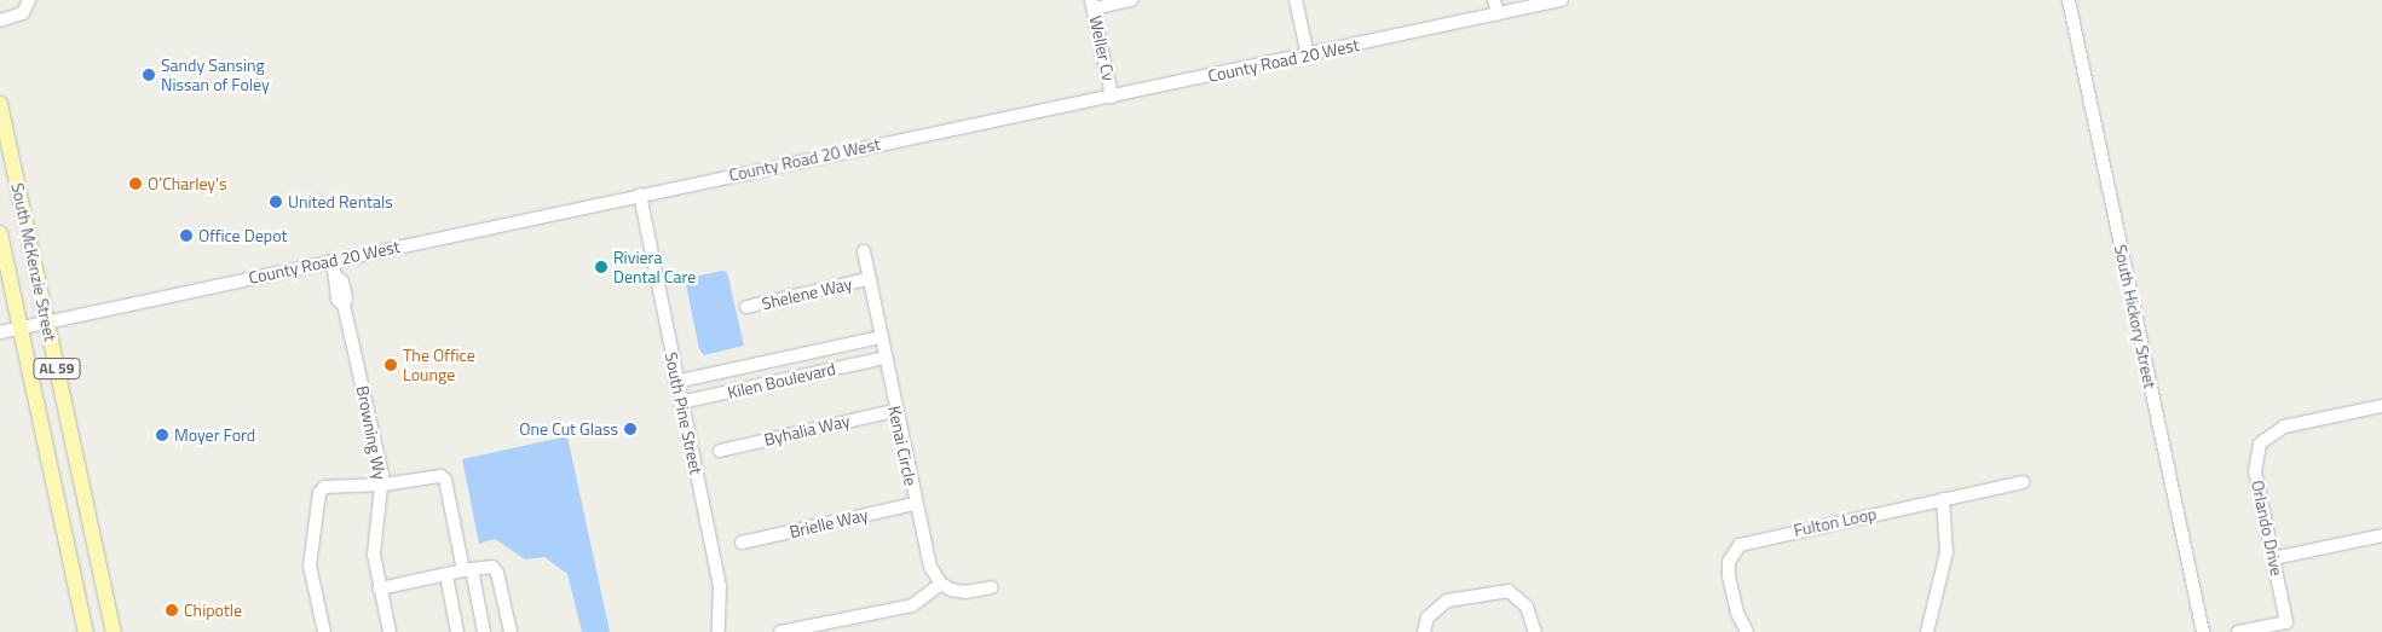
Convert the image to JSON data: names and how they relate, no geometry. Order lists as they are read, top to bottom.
{
  "streets": {
    "main road": ["South McKenzie Street", "AL 59"],
    "street": [
      "Weller Cv",
      "County Road 20 West",
      "Shelene Way",
      "South Hickory Street",
      "Kilen Boulevard",
      "South Pine Street",
      "Byhalia Way",
      "Browning Wy",
      "Kenai Circle",
      "Fulton Loop",
      "Brielle Way",
      "Orlando Drive"
    ]
  },
  "crossings": [
    ["Weller Cv", "County Road 20 West"],
    ["County Road 20 West", "South McKenzie Street"],
    ["County Road 20 West", "South Pine Street"],
    ["County Road 20 West", "Browning Wy"],
    ["Shelene Way", "Kenai Circle"],
    ["Kilen Boulevard", "South Pine Street"],
    ["Kilen Boulevard", "Kenai Circle"],
    ["Byhalia Way", "Kenai Circle"],
    ["Kenai Circle", "Brielle Way"]
  ],
  "places": [
    "Sandy Sansing Nissan of Foley",
    "O'Charley's",
    "United Rentals",
    "Office Depot",
    "Riviera Dental Care",
    "The Office Lounge",
    "One Cut Glass",
    "Moyer Ford",
    "Chipotle"
  ]
}
